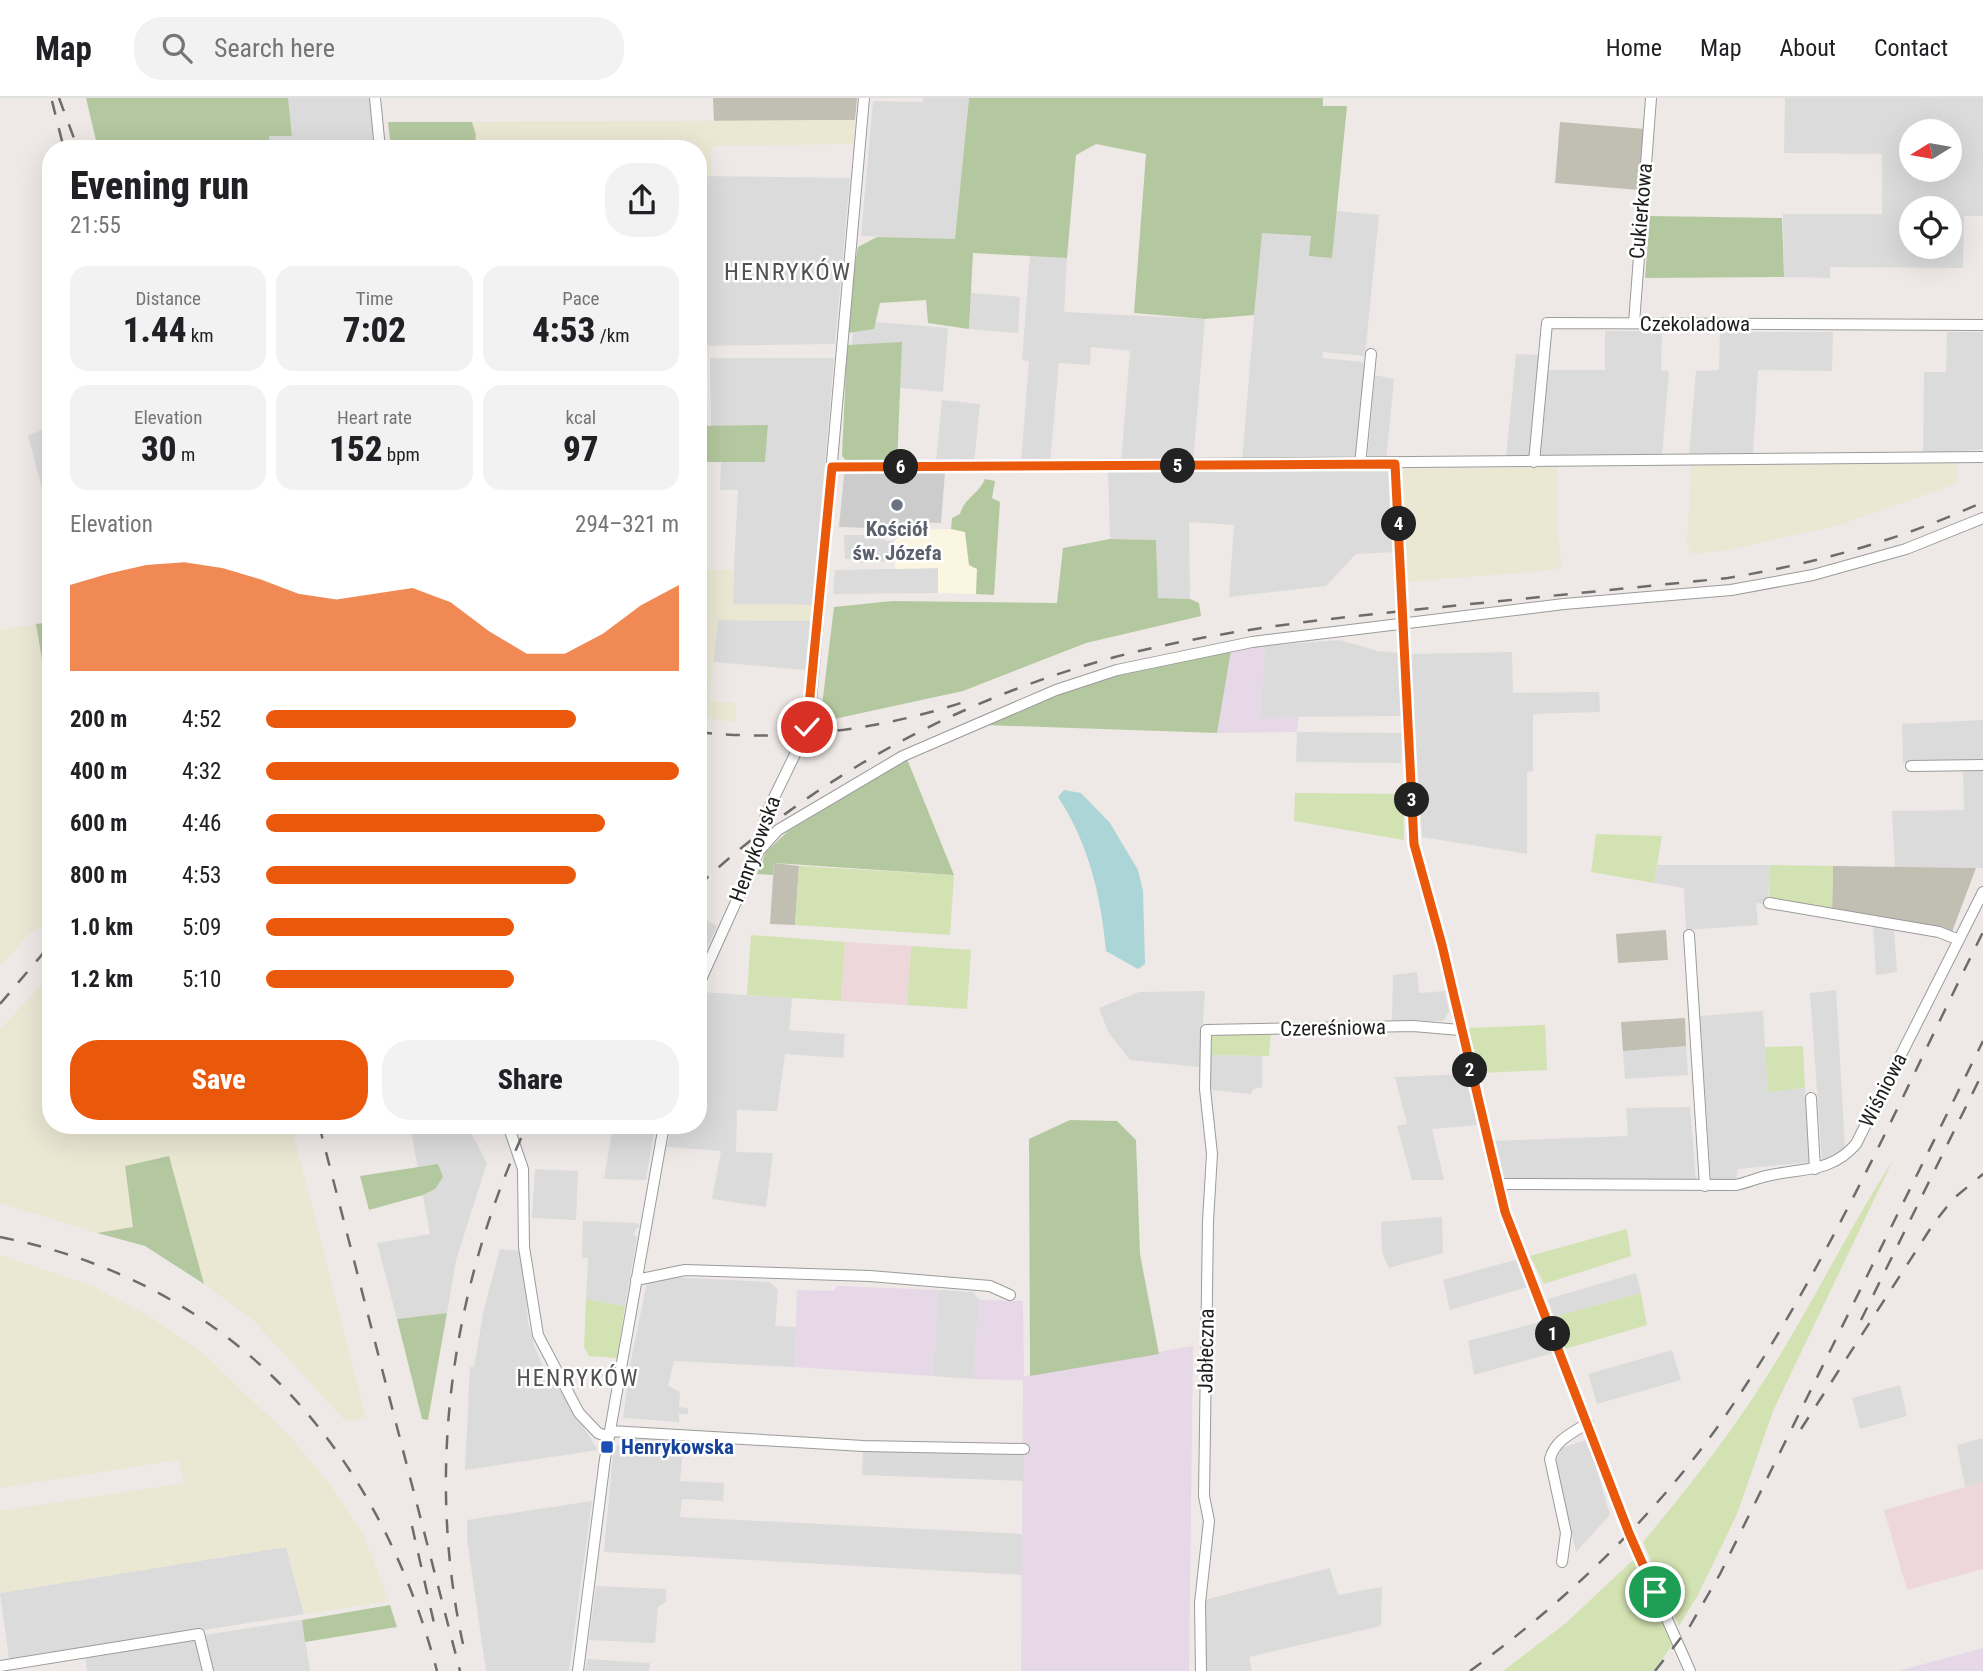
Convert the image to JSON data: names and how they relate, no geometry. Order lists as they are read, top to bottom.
{
  "streets": {
    "street": [
      "Cukierkowa",
      "Czekoladowa",
      "Henrykowska",
      "Czereśniowa",
      "Wiśniowa",
      "Jabłeczna"
    ]
  },
  "crossings": [
    ["Cukierkowa", "Czekoladowa"],
    ["Czereśniowa", "Jabłeczna"]
  ],
  "districts": ["HENRYKÓW", "HENRYKÓW"],
  "places": {
    "other": ["Kościół św. Józefa"],
    "transit": ["Henrykowska"]
  },
  "north": "left",
  "page": {
    "header": "Map",
    "search": "Search here",
    "nav": [
      "Home",
      "Map",
      "About",
      "Contact"
    ],
    "heading": ["Evening run", "21:55"],
    "stats": [
      ["Distance", "1.44 km"],
      ["Time", "7:02"],
      ["Pace", "4:53 /km"],
      ["Elevation", "30 m"],
      ["Heart rate", "152 bpm"],
      ["kcal", "97"]
    ],
    "pins": [
      "5",
      "6",
      "4",
      "3",
      "2",
      "1"
    ],
    "chart": ["Elevation", "294–321 m"],
    "list": [
      {
        "name": "200 m",
        "note": "4:52"
      },
      {
        "name": "400 m",
        "note": "4:32"
      },
      {
        "name": "600 m",
        "note": "4:46"
      },
      {
        "name": "800 m",
        "note": "4:53"
      },
      {
        "name": "1.0 km",
        "note": "5:09"
      },
      {
        "name": "1.2 km",
        "note": "5:10"
      }
    ],
    "buttons": ["Save", "Share"]
  }
}
